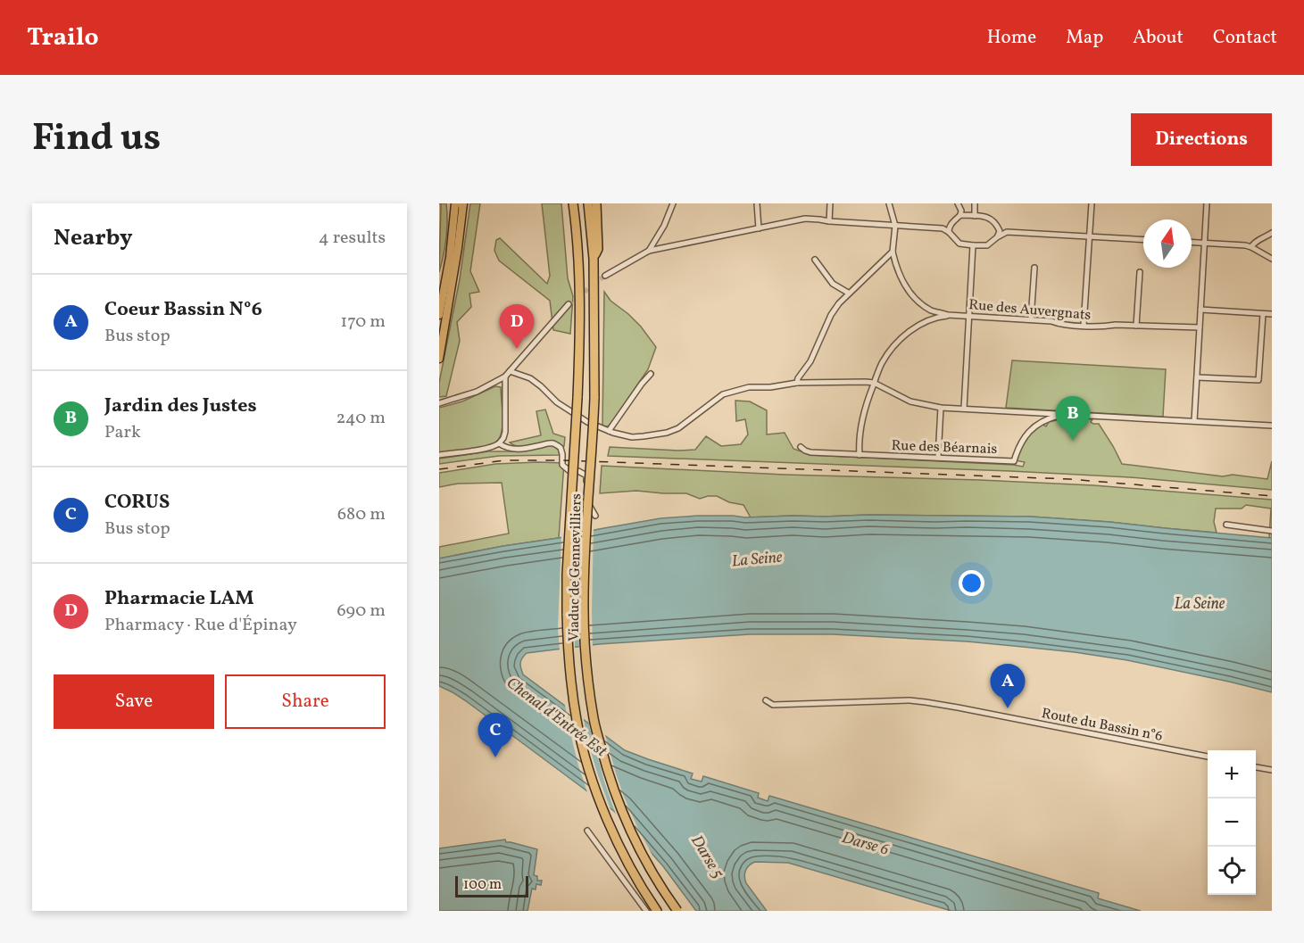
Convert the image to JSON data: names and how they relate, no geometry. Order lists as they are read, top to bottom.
{
  "streets": {
    "highway": ["Viaduc de Gennevilliers"],
    "street": ["Rue des Auvergnats", "Rue des Béarnais", "Route du Bassin n°6"]
  },
  "water": [
    "La Seine",
    "Chenal d'Entrée Est",
    "Darse 6",
    "Darse 5"
  ],
  "scale_bar": "100 m",
  "north": "top",
  "page": {
    "header": "Trailo",
    "nav": [
      "Home",
      "Map",
      "About",
      "Contact"
    ],
    "title": "Find us",
    "buttons": [
      "Directions",
      ["Save", "Share"]
    ],
    "heading": ["Nearby", "4 results"],
    "list": [
      {
        "mark": "A",
        "name": "Coeur Bassin N°6",
        "note": "Bus stop",
        "value": "170 m"
      },
      {
        "mark": "B",
        "name": "Jardin des Justes",
        "note": "Park",
        "value": "240 m"
      },
      {
        "mark": "C",
        "name": "CORUS",
        "note": "Bus stop",
        "value": "680 m"
      },
      {
        "mark": "D",
        "name": "Pharmacie LAM",
        "note": "Pharmacy · Rue d'Épinay",
        "value": "690 m"
      }
    ],
    "pins": [
      "D",
      "B",
      "A",
      "C"
    ],
    "map_buttons": ["+", "−"],
    "scale": "100 m"
  }
}
